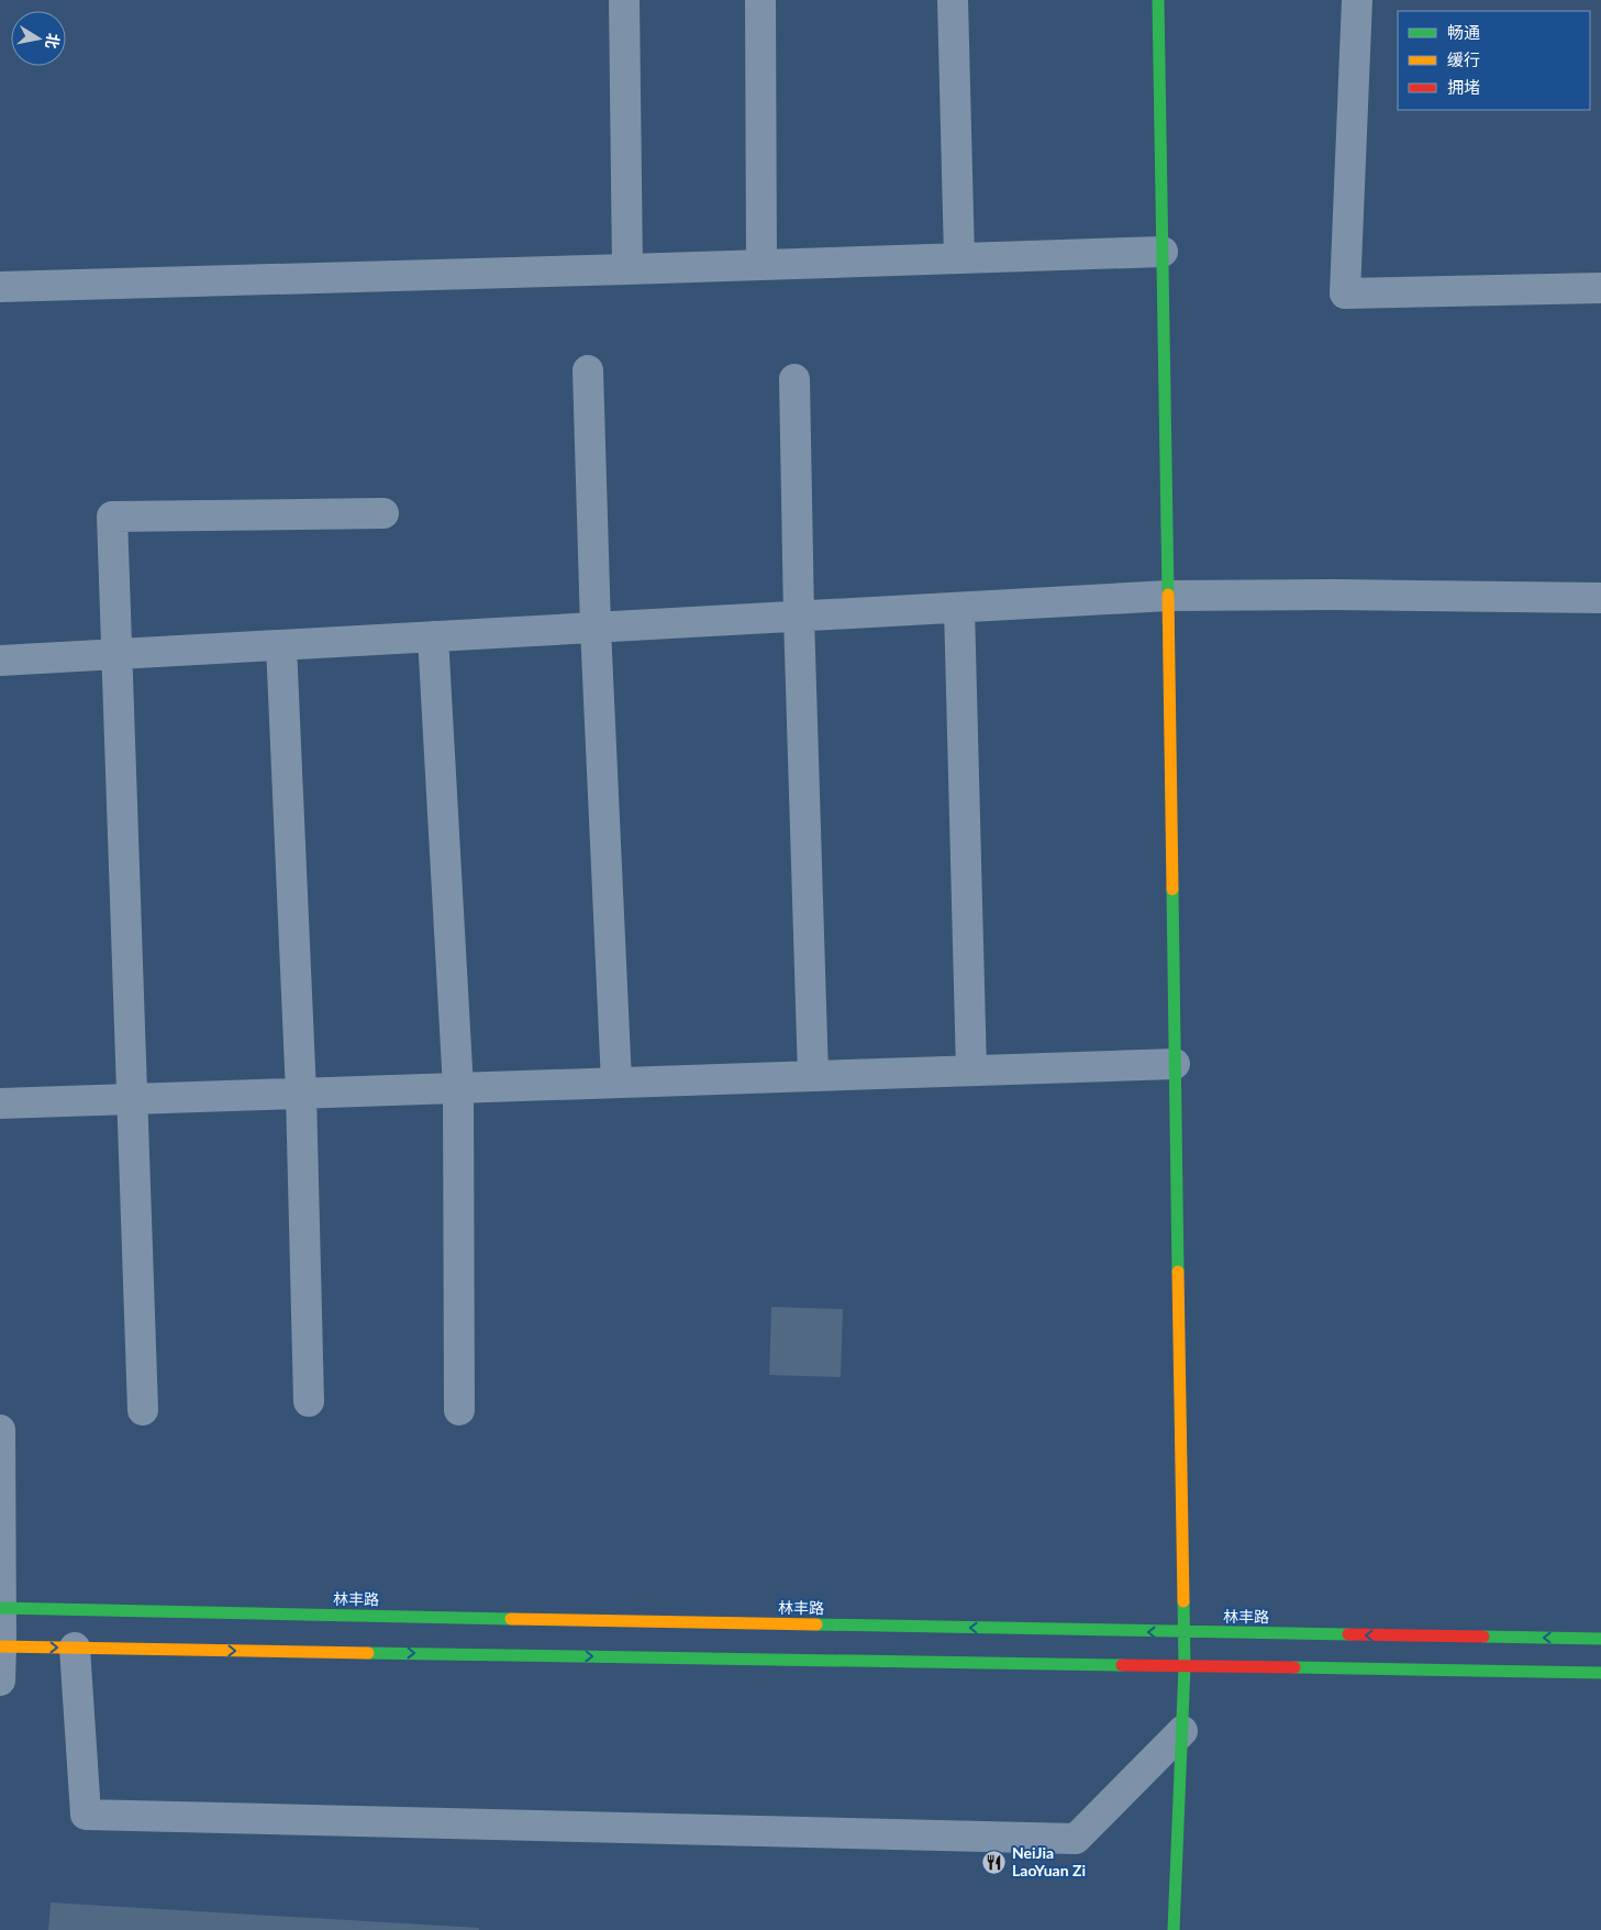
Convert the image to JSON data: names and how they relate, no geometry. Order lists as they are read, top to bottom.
{
  "streets": {
    "main road": ["林丰路"]
  },
  "places": {
    "restaurant": ["NeiJia LaoYuan Zi"]
  },
  "legend": ["畅通", "缓行", "拥堵"],
  "north": "right"
}
